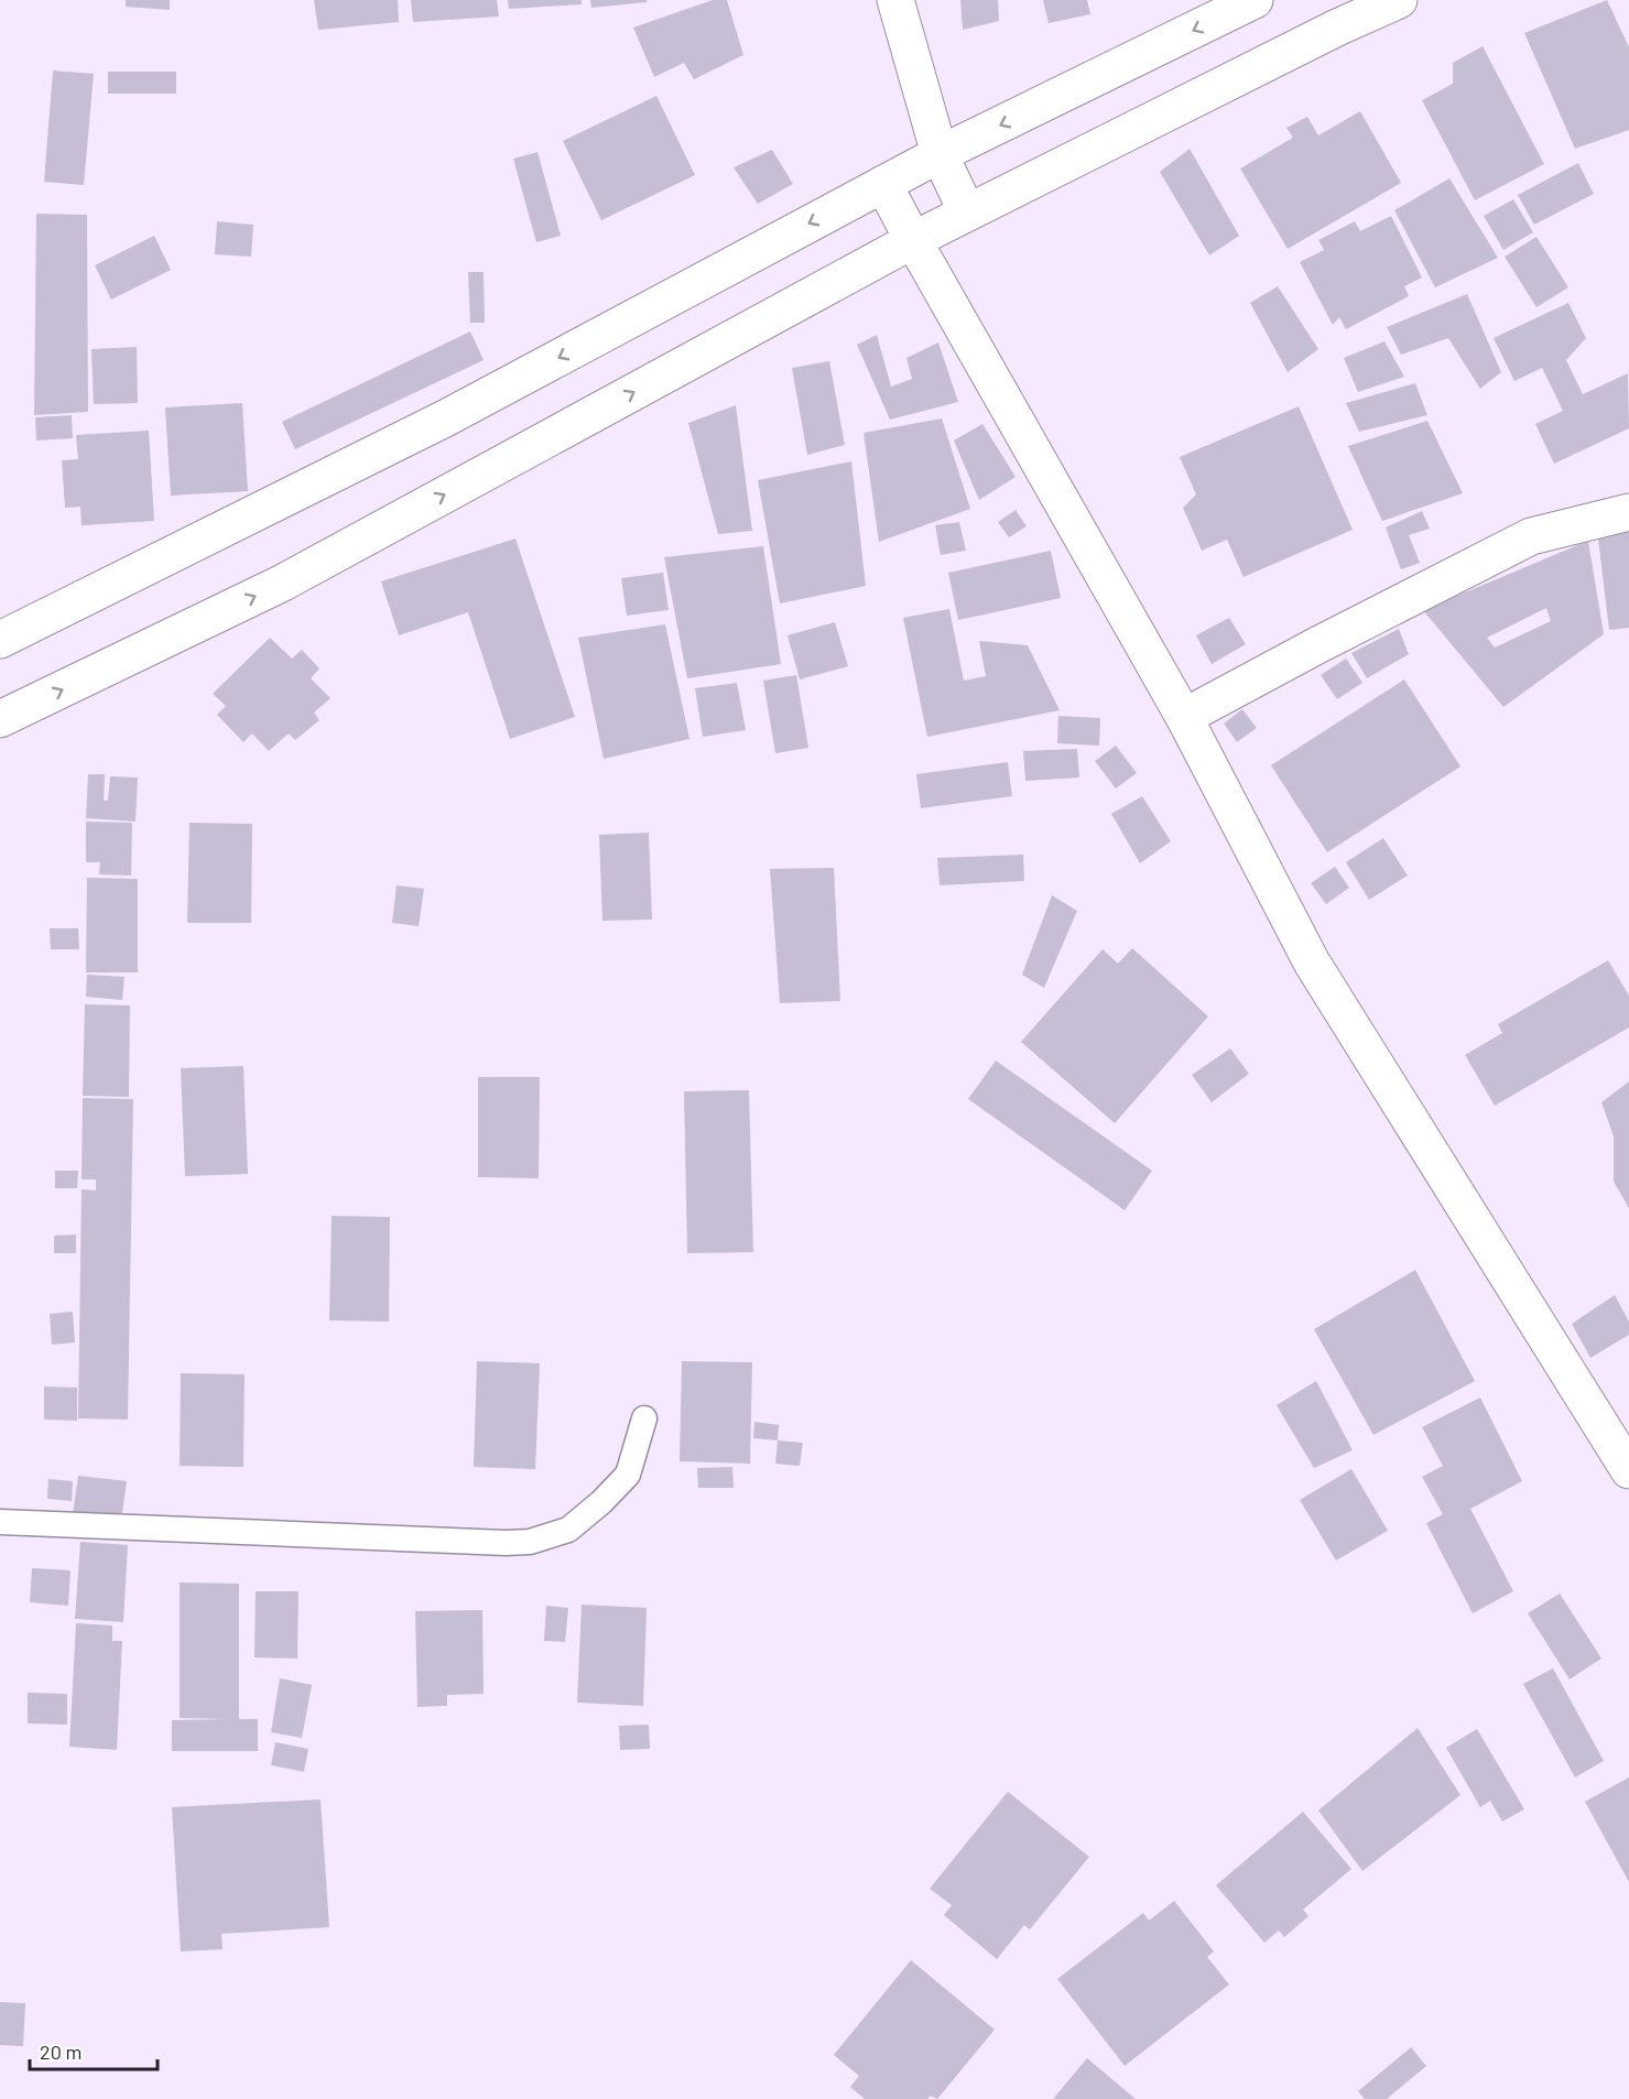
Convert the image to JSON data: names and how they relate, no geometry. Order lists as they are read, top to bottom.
{
  "scale_bar": "20 m"
}
